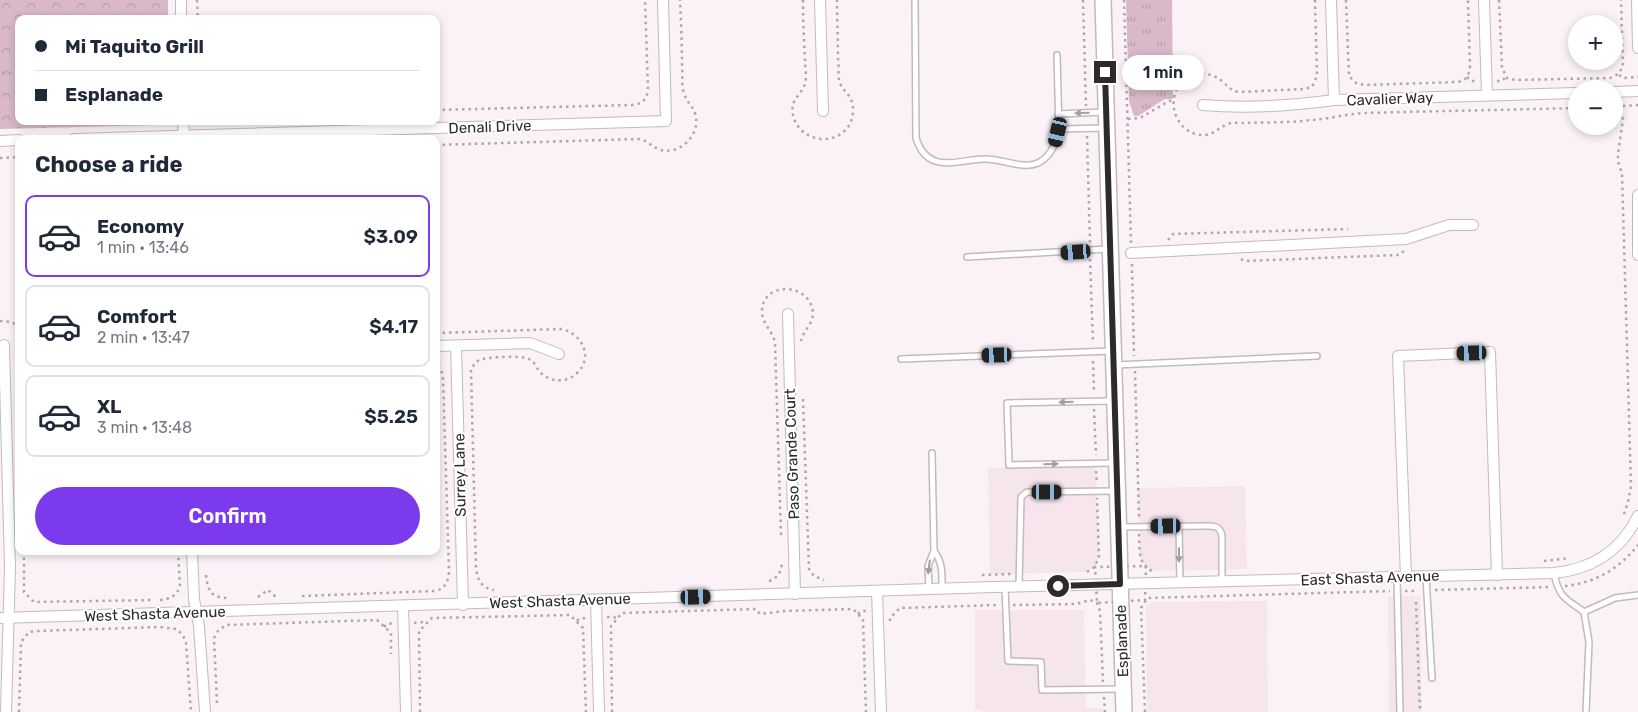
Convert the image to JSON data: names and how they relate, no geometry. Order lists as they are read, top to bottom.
{
  "streets": {
    "main road": ["Esplanade"],
    "street": [
      "Cavalier Way",
      "Denali Drive",
      "Paso Grande Court",
      "Surrey Lane",
      "East Shasta Avenue",
      "West Shasta Avenue"
    ]
  },
  "crossings": [
    ["Paso Grande Court", "West Shasta Avenue"],
    ["Surrey Lane", "West Shasta Avenue"],
    ["East Shasta Avenue", "West Shasta Avenue"],
    ["East Shasta Avenue", "Esplanade"],
    ["West Shasta Avenue", "Esplanade"]
  ],
  "page": {
    "map_buttons": ["+", "−"],
    "banner": ["Mi Taquito Grill", "Esplanade"],
    "bubble": "1 min",
    "heading": "Choose a ride",
    "list": [
      {
        "name": "Economy",
        "note": "1 min · 13:46",
        "value": "$3.09"
      },
      {
        "name": "Comfort",
        "note": "2 min · 13:47",
        "value": "$4.17"
      },
      {
        "name": "XL",
        "note": "3 min · 13:48",
        "value": "$5.25"
      }
    ],
    "buttons": "Confirm"
  }
}
